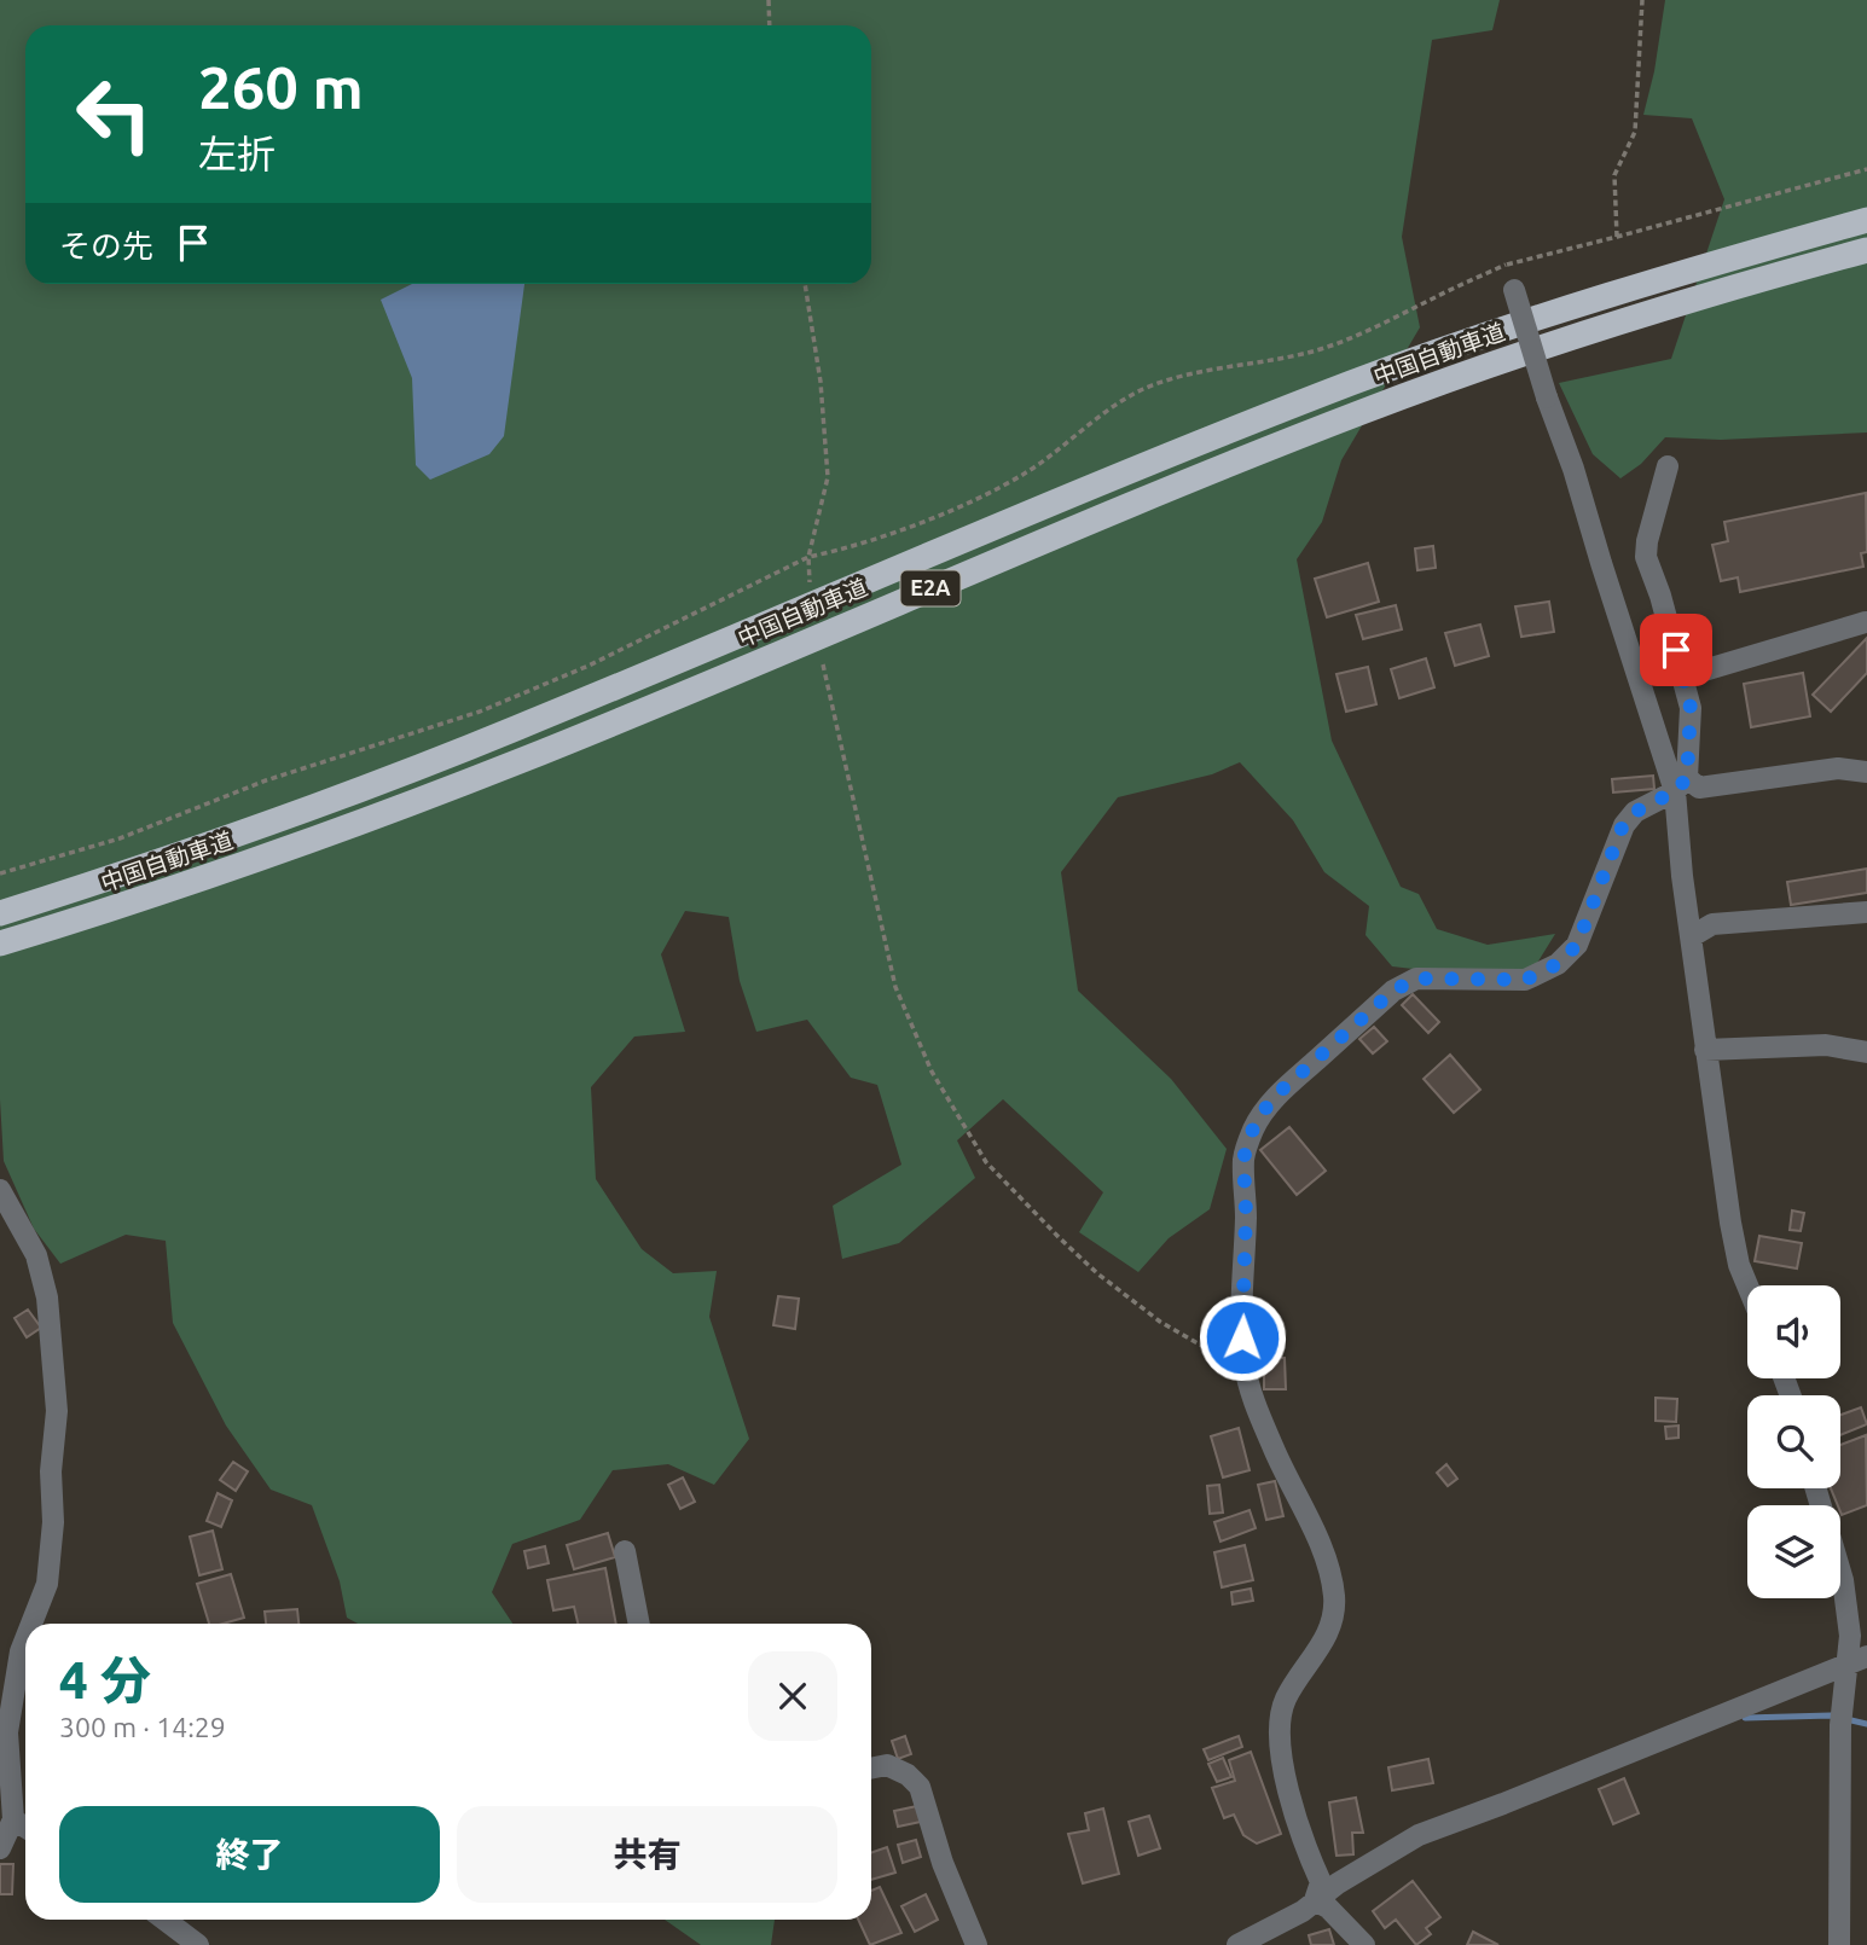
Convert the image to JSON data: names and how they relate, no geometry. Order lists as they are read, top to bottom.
{
  "streets": {
    "highway": ["中国自動車道", "E2A"]
  },
  "page": {
    "turn": ["260 m", "左折"],
    "then": "その先",
    "heading": ["4 分", "300 m · 14:29"],
    "buttons": ["終了", "共有"]
  }
}
